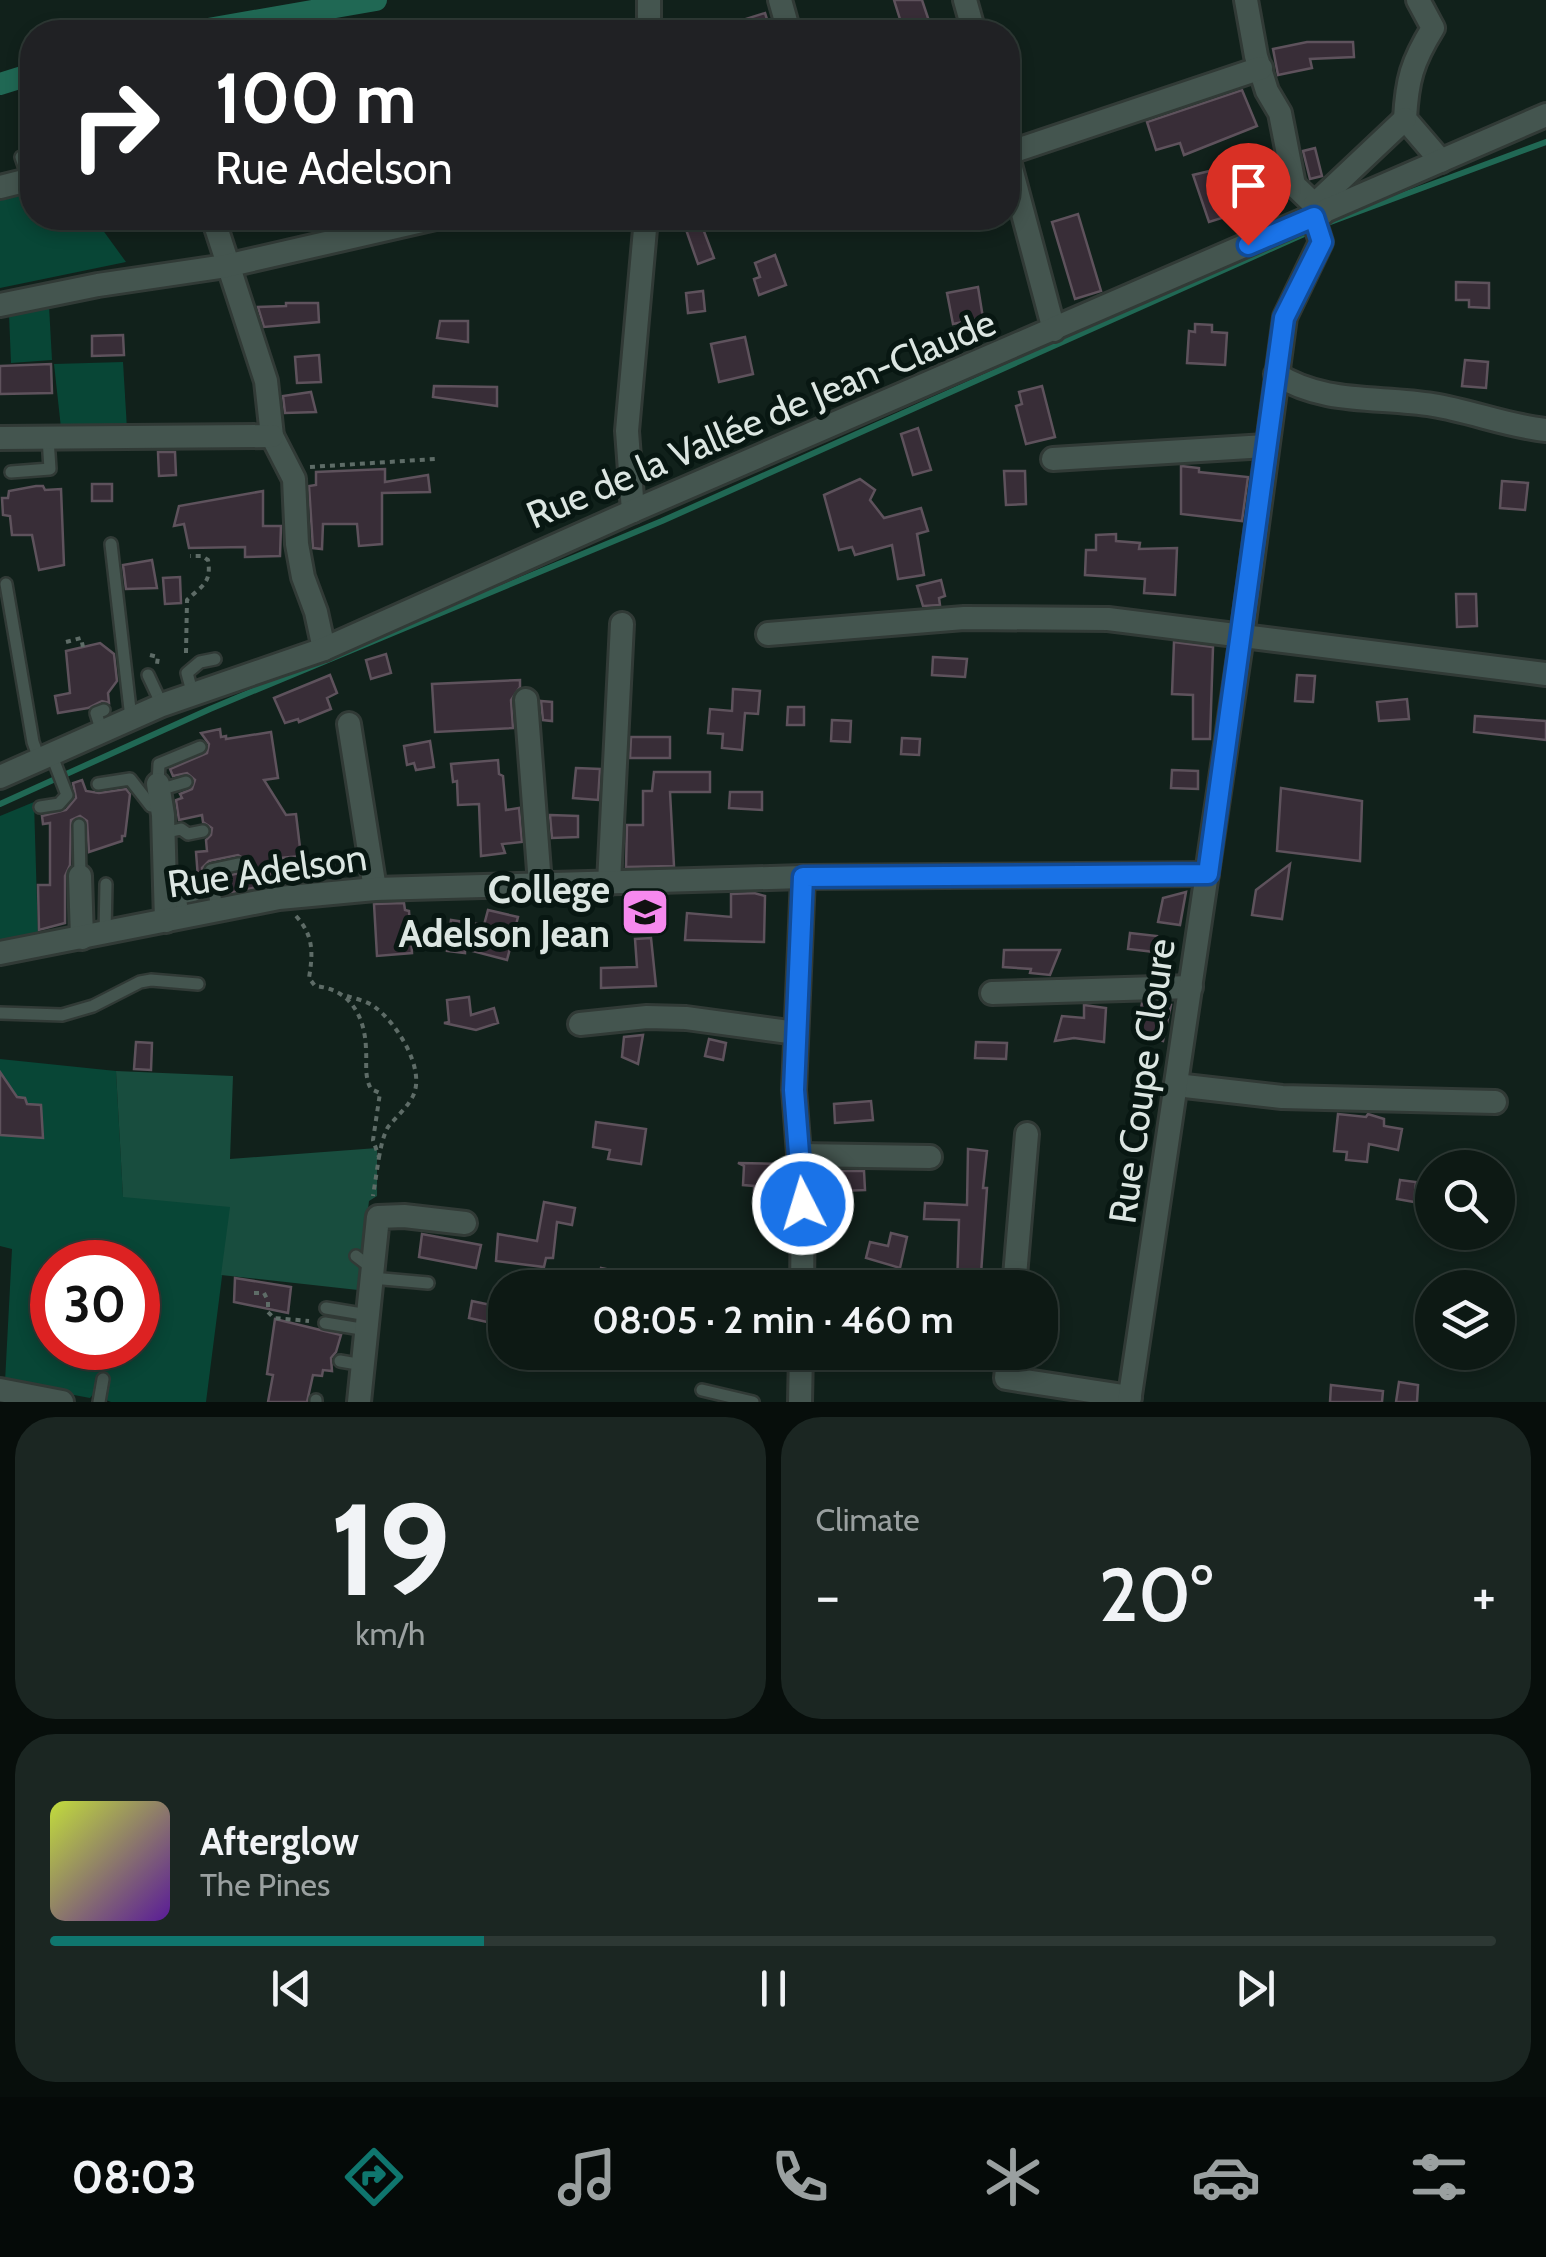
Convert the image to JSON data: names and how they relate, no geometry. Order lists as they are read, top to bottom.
{
  "streets": {
    "street": ["Rue de la Vallée de Jean-Claude", "Rue Adelson", "Rue Coupe Cloure"]
  },
  "crossings": [
    ["Rue de la Vallée de Jean-Claude", "Rue Coupe Cloure"],
    ["Rue Adelson", "Rue Coupe Cloure"]
  ],
  "places": {
    "school or university": ["College Adelson Jean"]
  },
  "page": {
    "turn": ["100 m", "Rue Adelson"],
    "limit": "30",
    "trip": "08:05 · 2 min · 460 m",
    "tile": [
      ["19", "km/h"],
      "Climate"
    ],
    "heat": ["−", "20°", "+"],
    "song": ["Afterglow", "The Pines"],
    "tabs": "08:03"
  }
}
